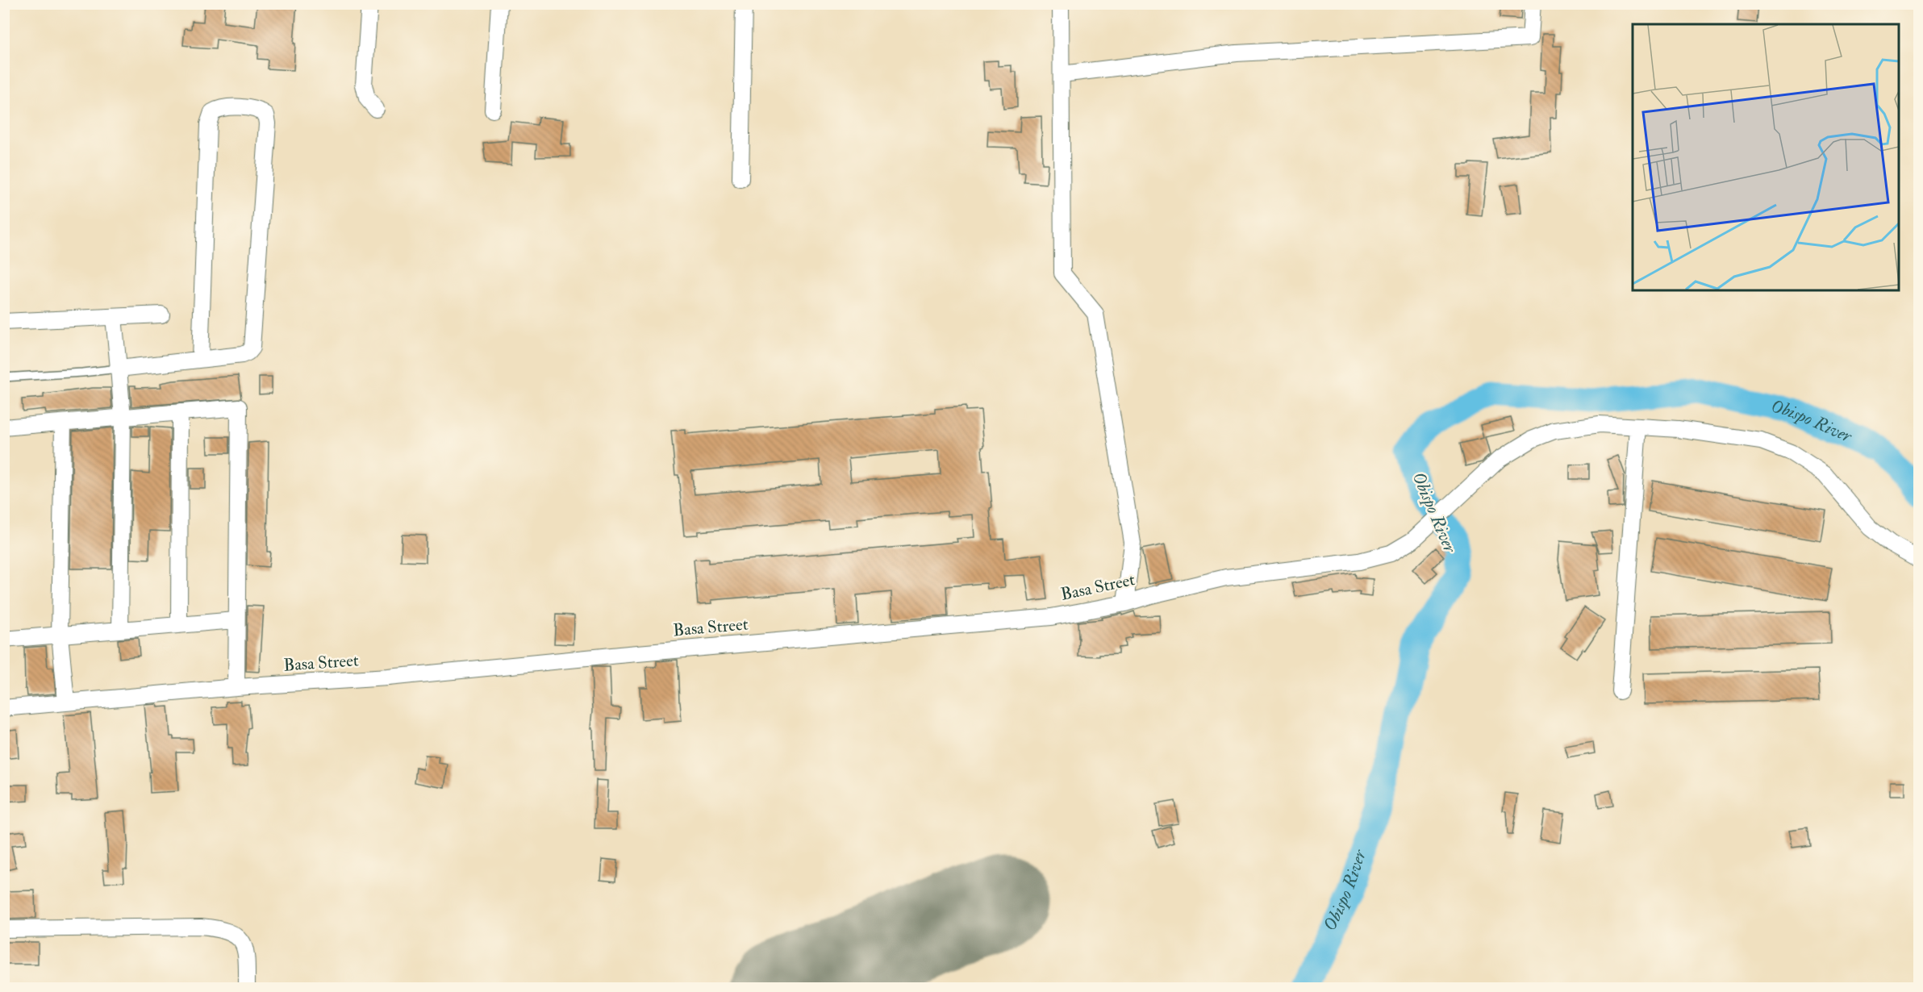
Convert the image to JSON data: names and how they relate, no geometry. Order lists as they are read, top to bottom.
{
  "streets": {
    "street": ["Basa Street"]
  },
  "water": ["Obispo River"]
}
